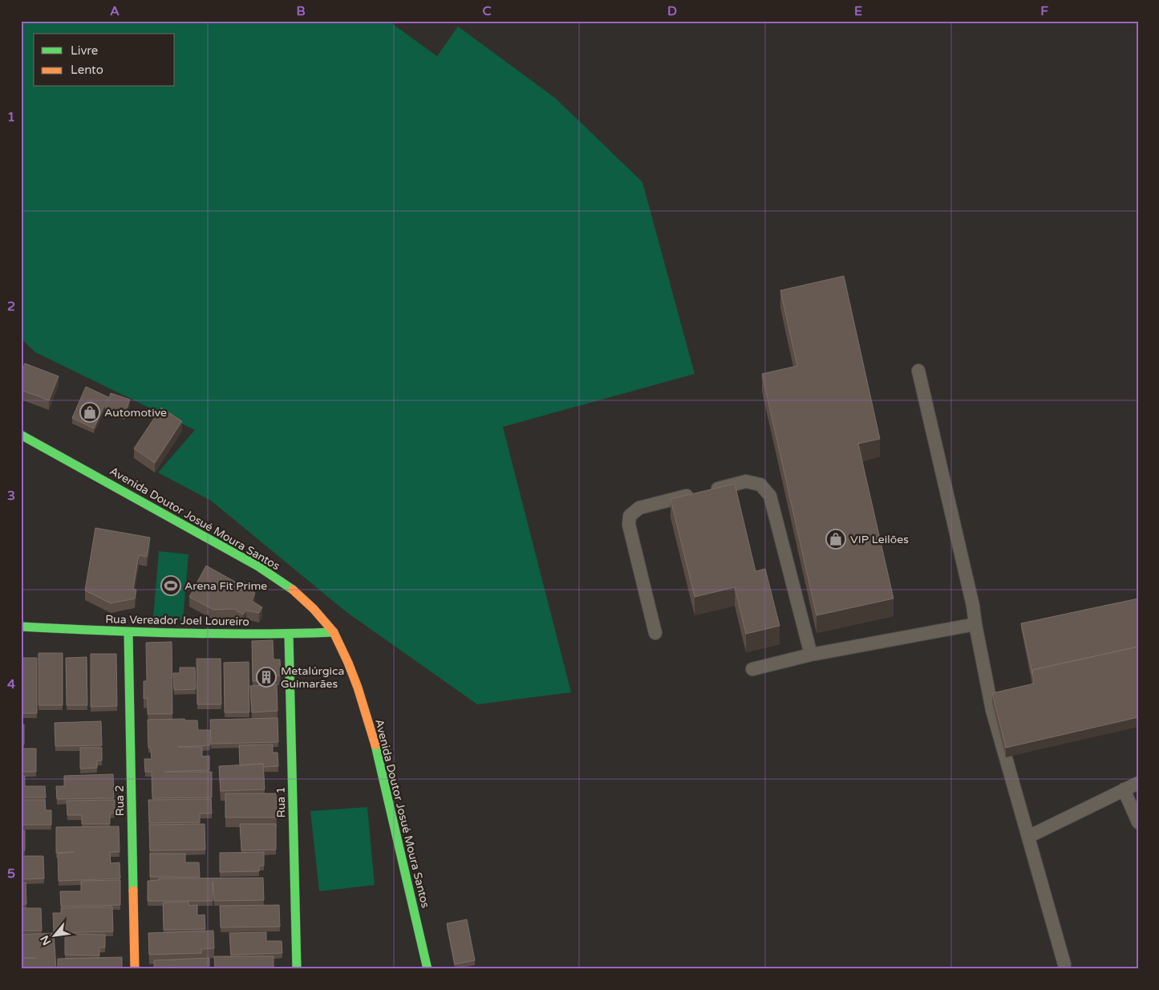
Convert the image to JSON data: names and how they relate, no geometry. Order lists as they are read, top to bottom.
{
  "streets": {
    "street": [
      "Avenida Doutor Josué Moura Santos",
      "Rua Vereador Joel Loureiro",
      "Rua 2",
      "Rua 1"
    ]
  },
  "crossings": [
    ["Avenida Doutor Josué Moura Santos", "Rua Vereador Joel Loureiro"],
    ["Rua Vereador Joel Loureiro", "Rua 2"],
    ["Rua Vereador Joel Loureiro", "Rua 1"]
  ],
  "places": {
    "shop": ["Automotive", "VIP Leilões"],
    "sports": ["Arena Fit Prime"],
    "building": ["Metalúrgica Guimarães"]
  },
  "legend": ["Livre", "Lento"],
  "north": "bottom left",
  "grid": {
    "columns": [
      "A",
      "B",
      "C",
      "D",
      "E",
      "F"
    ],
    "rows": [
      "1",
      "2",
      "3",
      "4",
      "5"
    ]
  }
}
